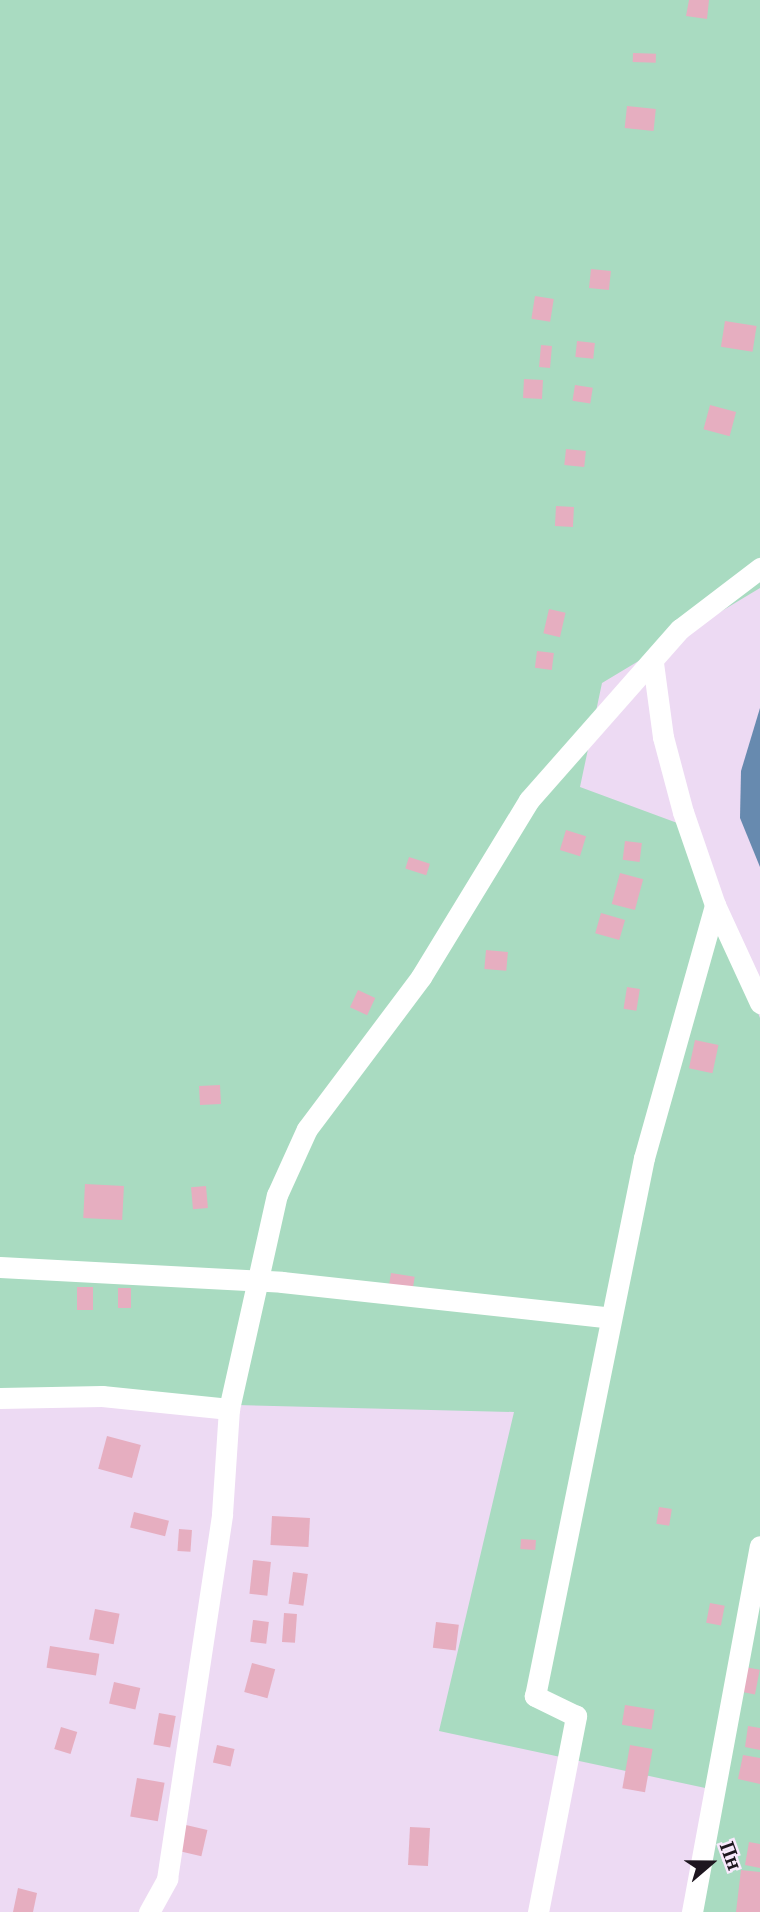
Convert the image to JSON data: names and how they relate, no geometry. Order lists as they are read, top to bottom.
{
  "north": "right"
}
